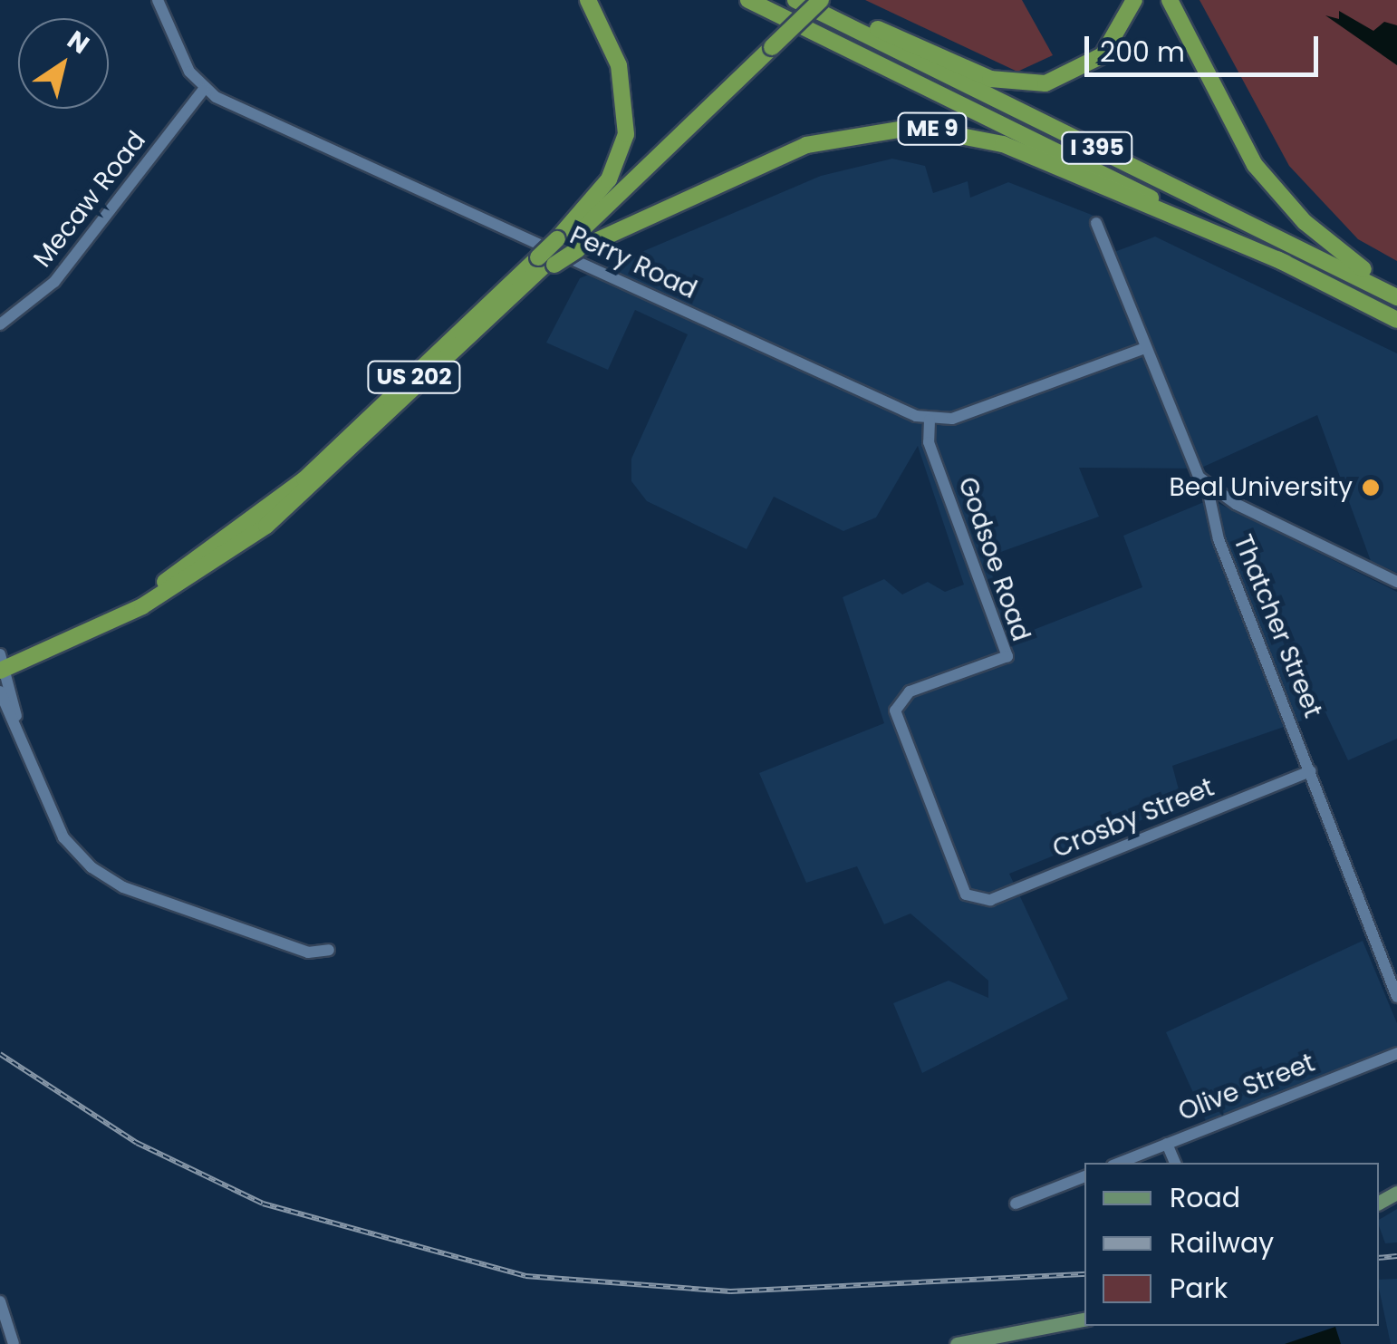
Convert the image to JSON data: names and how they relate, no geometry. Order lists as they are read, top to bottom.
{
  "streets": {
    "highway": ["ME 9", "I 395", "US 202"],
    "street": [
      "Mecaw Road",
      "Perry Road",
      "Godsoe Road",
      "Thatcher Street",
      "Crosby Street",
      "Olive Street"
    ]
  },
  "crossings": [
    ["ME 9", "I 395"],
    ["ME 9", "US 202"],
    ["Mecaw Road", "Perry Road"],
    ["Perry Road", "Godsoe Road"],
    ["Godsoe Road", "Crosby Street"],
    ["Thatcher Street", "Crosby Street"]
  ],
  "places": ["Beal University"],
  "legend": ["Road", "Railway", "Park"],
  "scale_bar": "200 m",
  "north": "top right"
}
